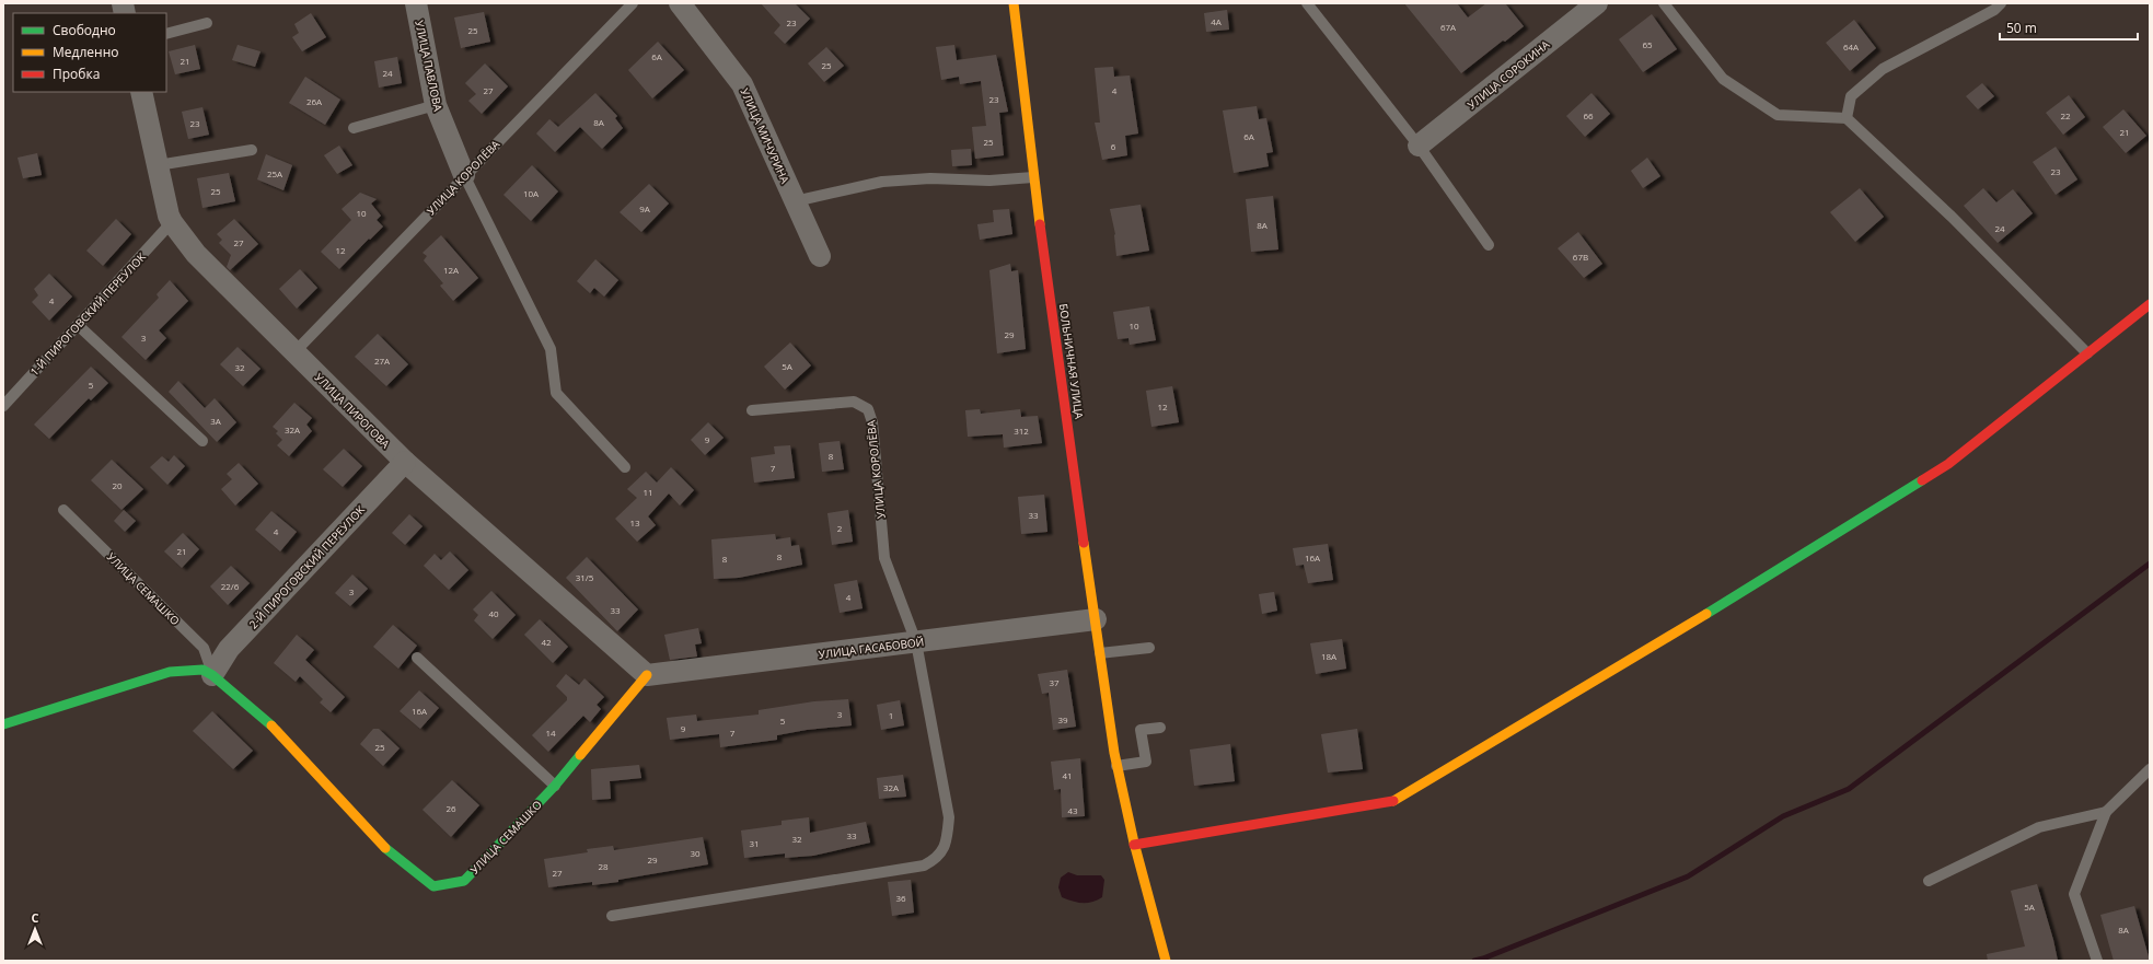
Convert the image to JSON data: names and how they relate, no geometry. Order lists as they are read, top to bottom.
{
  "streets": {
    "street": [
      "УЛИЦА ПАВЛОВА",
      "УЛИЦА СОРОКИНА",
      "УЛИЦА МИЧУРИНА",
      "БОЛЬНИЧНАЯ УЛИЦА",
      "УЛИЦА ПИРОГОВА",
      "2-Й ПИРОГОВСКИЙ ПЕРЕУЛОК",
      "УЛИЦА СЕМАШКО",
      "УЛИЦА ГАСАБОВОЙ"
    ],
    "lane": ["УЛИЦА КОРОЛЁВА", "1-Й ПИРОГОВСКИЙ ПЕРЕУЛОК"]
  },
  "crossings": [
    ["УЛИЦА ПАВЛОВА", "УЛИЦА КОРОЛЁВА"],
    ["УЛИЦА КОРОЛЁВА", "УЛИЦА ПИРОГОВА"],
    ["УЛИЦА КОРОЛЁВА", "УЛИЦА ГАСАБОВОЙ"],
    ["1-Й ПИРОГОВСКИЙ ПЕРЕУЛОК", "УЛИЦА ПИРОГОВА"],
    ["БОЛЬНИЧНАЯ УЛИЦА", "УЛИЦА ГАСАБОВОЙ"],
    ["УЛИЦА ПИРОГОВА", "2-Й ПИРОГОВСКИЙ ПЕРЕУЛОК"],
    ["УЛИЦА ПИРОГОВА", "УЛИЦА СЕМАШКО"],
    ["УЛИЦА ПИРОГОВА", "УЛИЦА ГАСАБОВОЙ"],
    ["2-Й ПИРОГОВСКИЙ ПЕРЕУЛОК", "УЛИЦА СЕМАШКО"],
    ["УЛИЦА СЕМАШКО", "УЛИЦА ГАСАБОВОЙ"]
  ],
  "house_numbers": [
    "4А",
    "23",
    "67А",
    "25",
    "65",
    "64А",
    "6А",
    "21",
    "25",
    "24",
    "27",
    "4",
    "23",
    "26А",
    "66",
    "22",
    "8А",
    "23",
    "21",
    "6А",
    "25",
    "6",
    "23",
    "25А",
    "25",
    "10А",
    "9А",
    "10",
    "8А",
    "24",
    "27",
    "12",
    "67В",
    "12А",
    "4",
    "10",
    "29",
    "3",
    "27А",
    "5А",
    "32",
    "5",
    "12",
    "3А",
    "32А",
    "312",
    "9",
    "8",
    "7",
    "20",
    "11",
    "33",
    "13",
    "2",
    "4",
    "21",
    "8",
    "16А",
    "8",
    "31/5",
    "22/6",
    "3",
    "4",
    "33",
    "40",
    "42",
    "18А",
    "37",
    "16А",
    "3",
    "1",
    "39",
    "5",
    "9",
    "14",
    "7",
    "25",
    "41",
    "32А",
    "26",
    "43",
    "33",
    "32",
    "31",
    "30",
    "29",
    "28",
    "27",
    "36",
    "5А",
    "8А"
  ],
  "legend": ["Свободно", "Медленно", "Пробка"],
  "scale_bar": "50 m",
  "north": "top"
}
